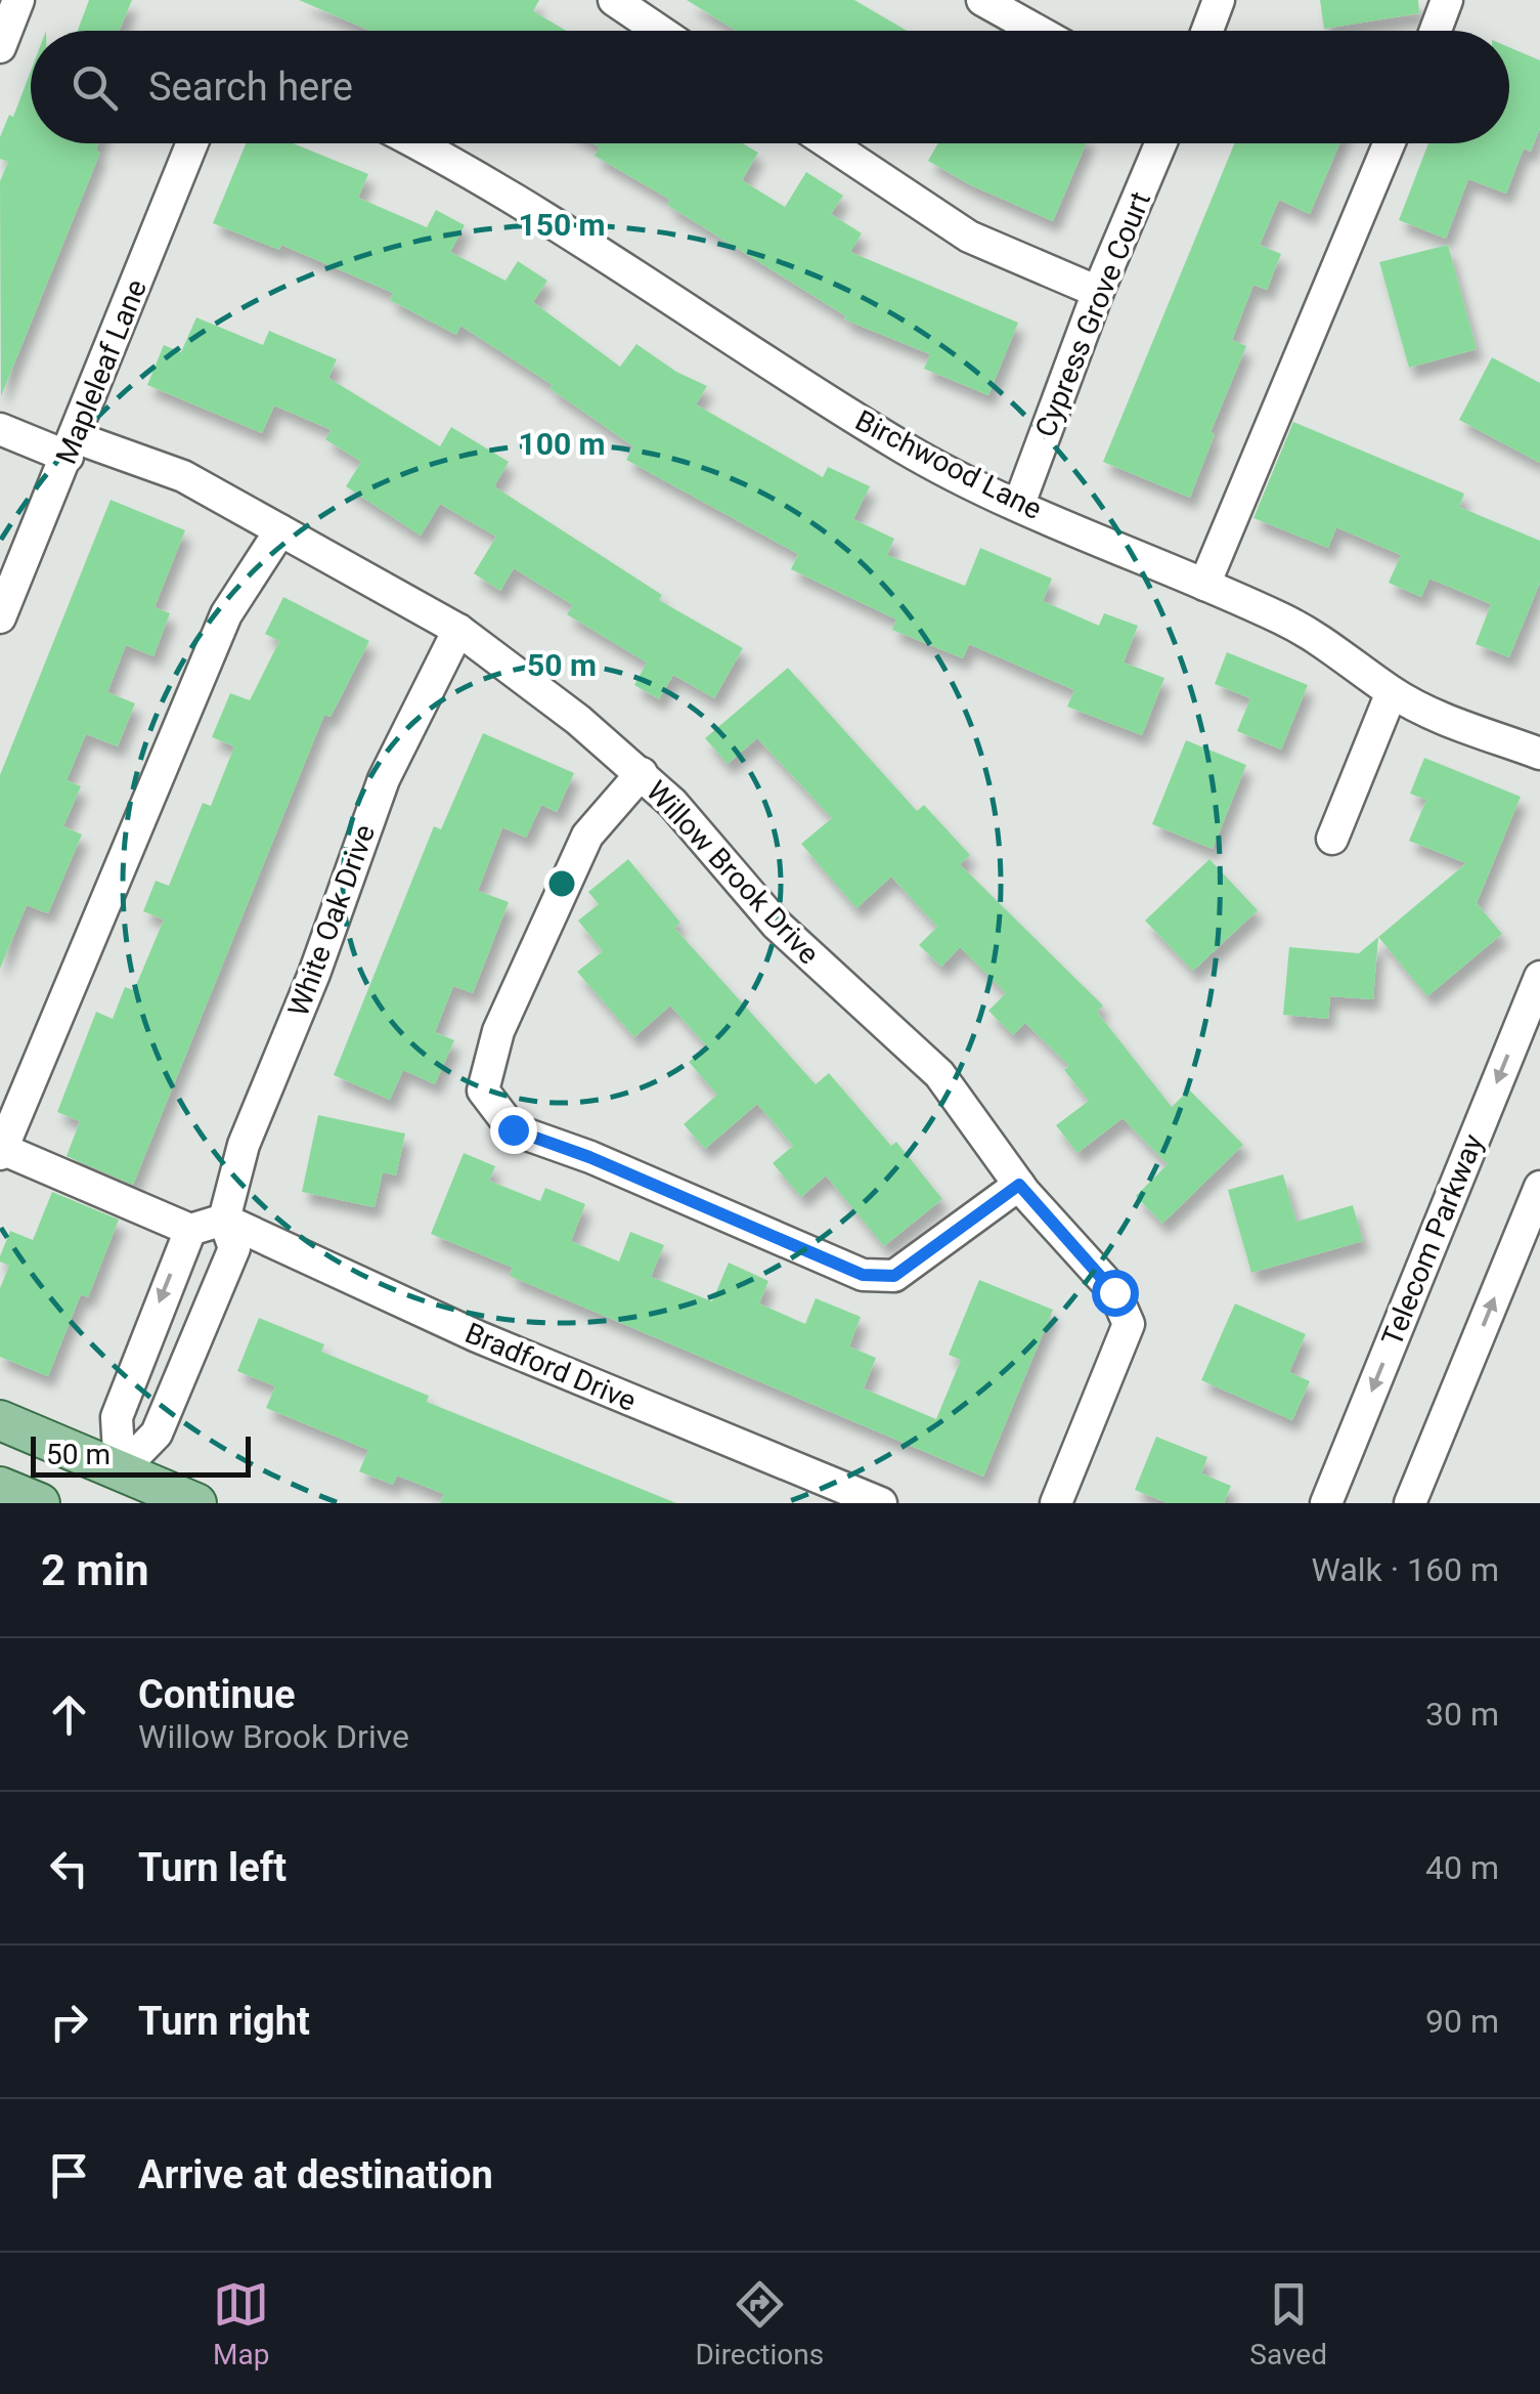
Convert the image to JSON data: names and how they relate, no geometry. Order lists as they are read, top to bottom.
{
  "streets": {
    "street": [
      "Cypress Grove Court",
      "Mapleleaf Lane",
      "Birchwood Lane",
      "Willow Brook Drive",
      "White Oak Drive",
      "Telecom Parkway",
      "Bradford Drive"
    ]
  },
  "crossings": [
    ["Cypress Grove Court", "Birchwood Lane"],
    ["Mapleleaf Lane", "Willow Brook Drive"],
    ["Willow Brook Drive", "White Oak Drive"],
    ["White Oak Drive", "Bradford Drive"]
  ],
  "scale_bar": "50 m",
  "page": {
    "search": "Search here",
    "scale": "50 m",
    "heading": ["2 min", "Walk · 160 m"],
    "list": [
      ["Continue", "Willow Brook Drive", "30 m"],
      ["Turn left", "40 m"],
      ["Turn right", "90 m"],
      "Arrive at destination"
    ],
    "nav": ["Map", "Directions", "Saved"]
  },
  "rings": ["150 m", "100 m", "50 m"]
}
